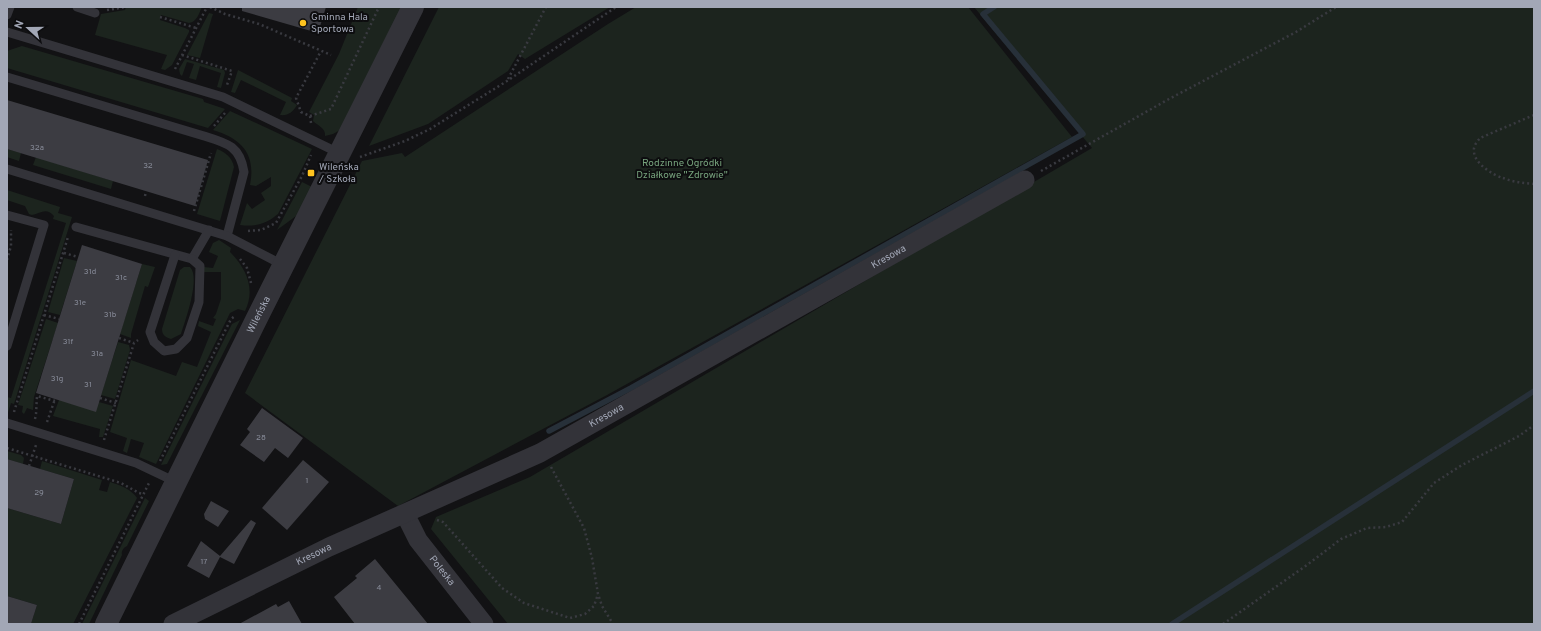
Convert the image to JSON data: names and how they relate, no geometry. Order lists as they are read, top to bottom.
{
  "streets": {
    "street": ["Kresowa", "Wileńska", "Poleska"]
  },
  "crossings": [
    ["Kresowa", "Poleska"]
  ],
  "parks": ["Rodzinne Ogródki Działkowe \"Zdrowie\""],
  "places": {
    "other": ["Gminna Hala Sportowa"],
    "transit": ["Wileńska / Szkoła"]
  },
  "house_numbers": [
    "32a",
    "32",
    "31d",
    "31c",
    "31e",
    "31b",
    "31f",
    "31a",
    "31g",
    "31",
    "28",
    "1",
    "29",
    "17",
    "4"
  ],
  "north": "left"
}
